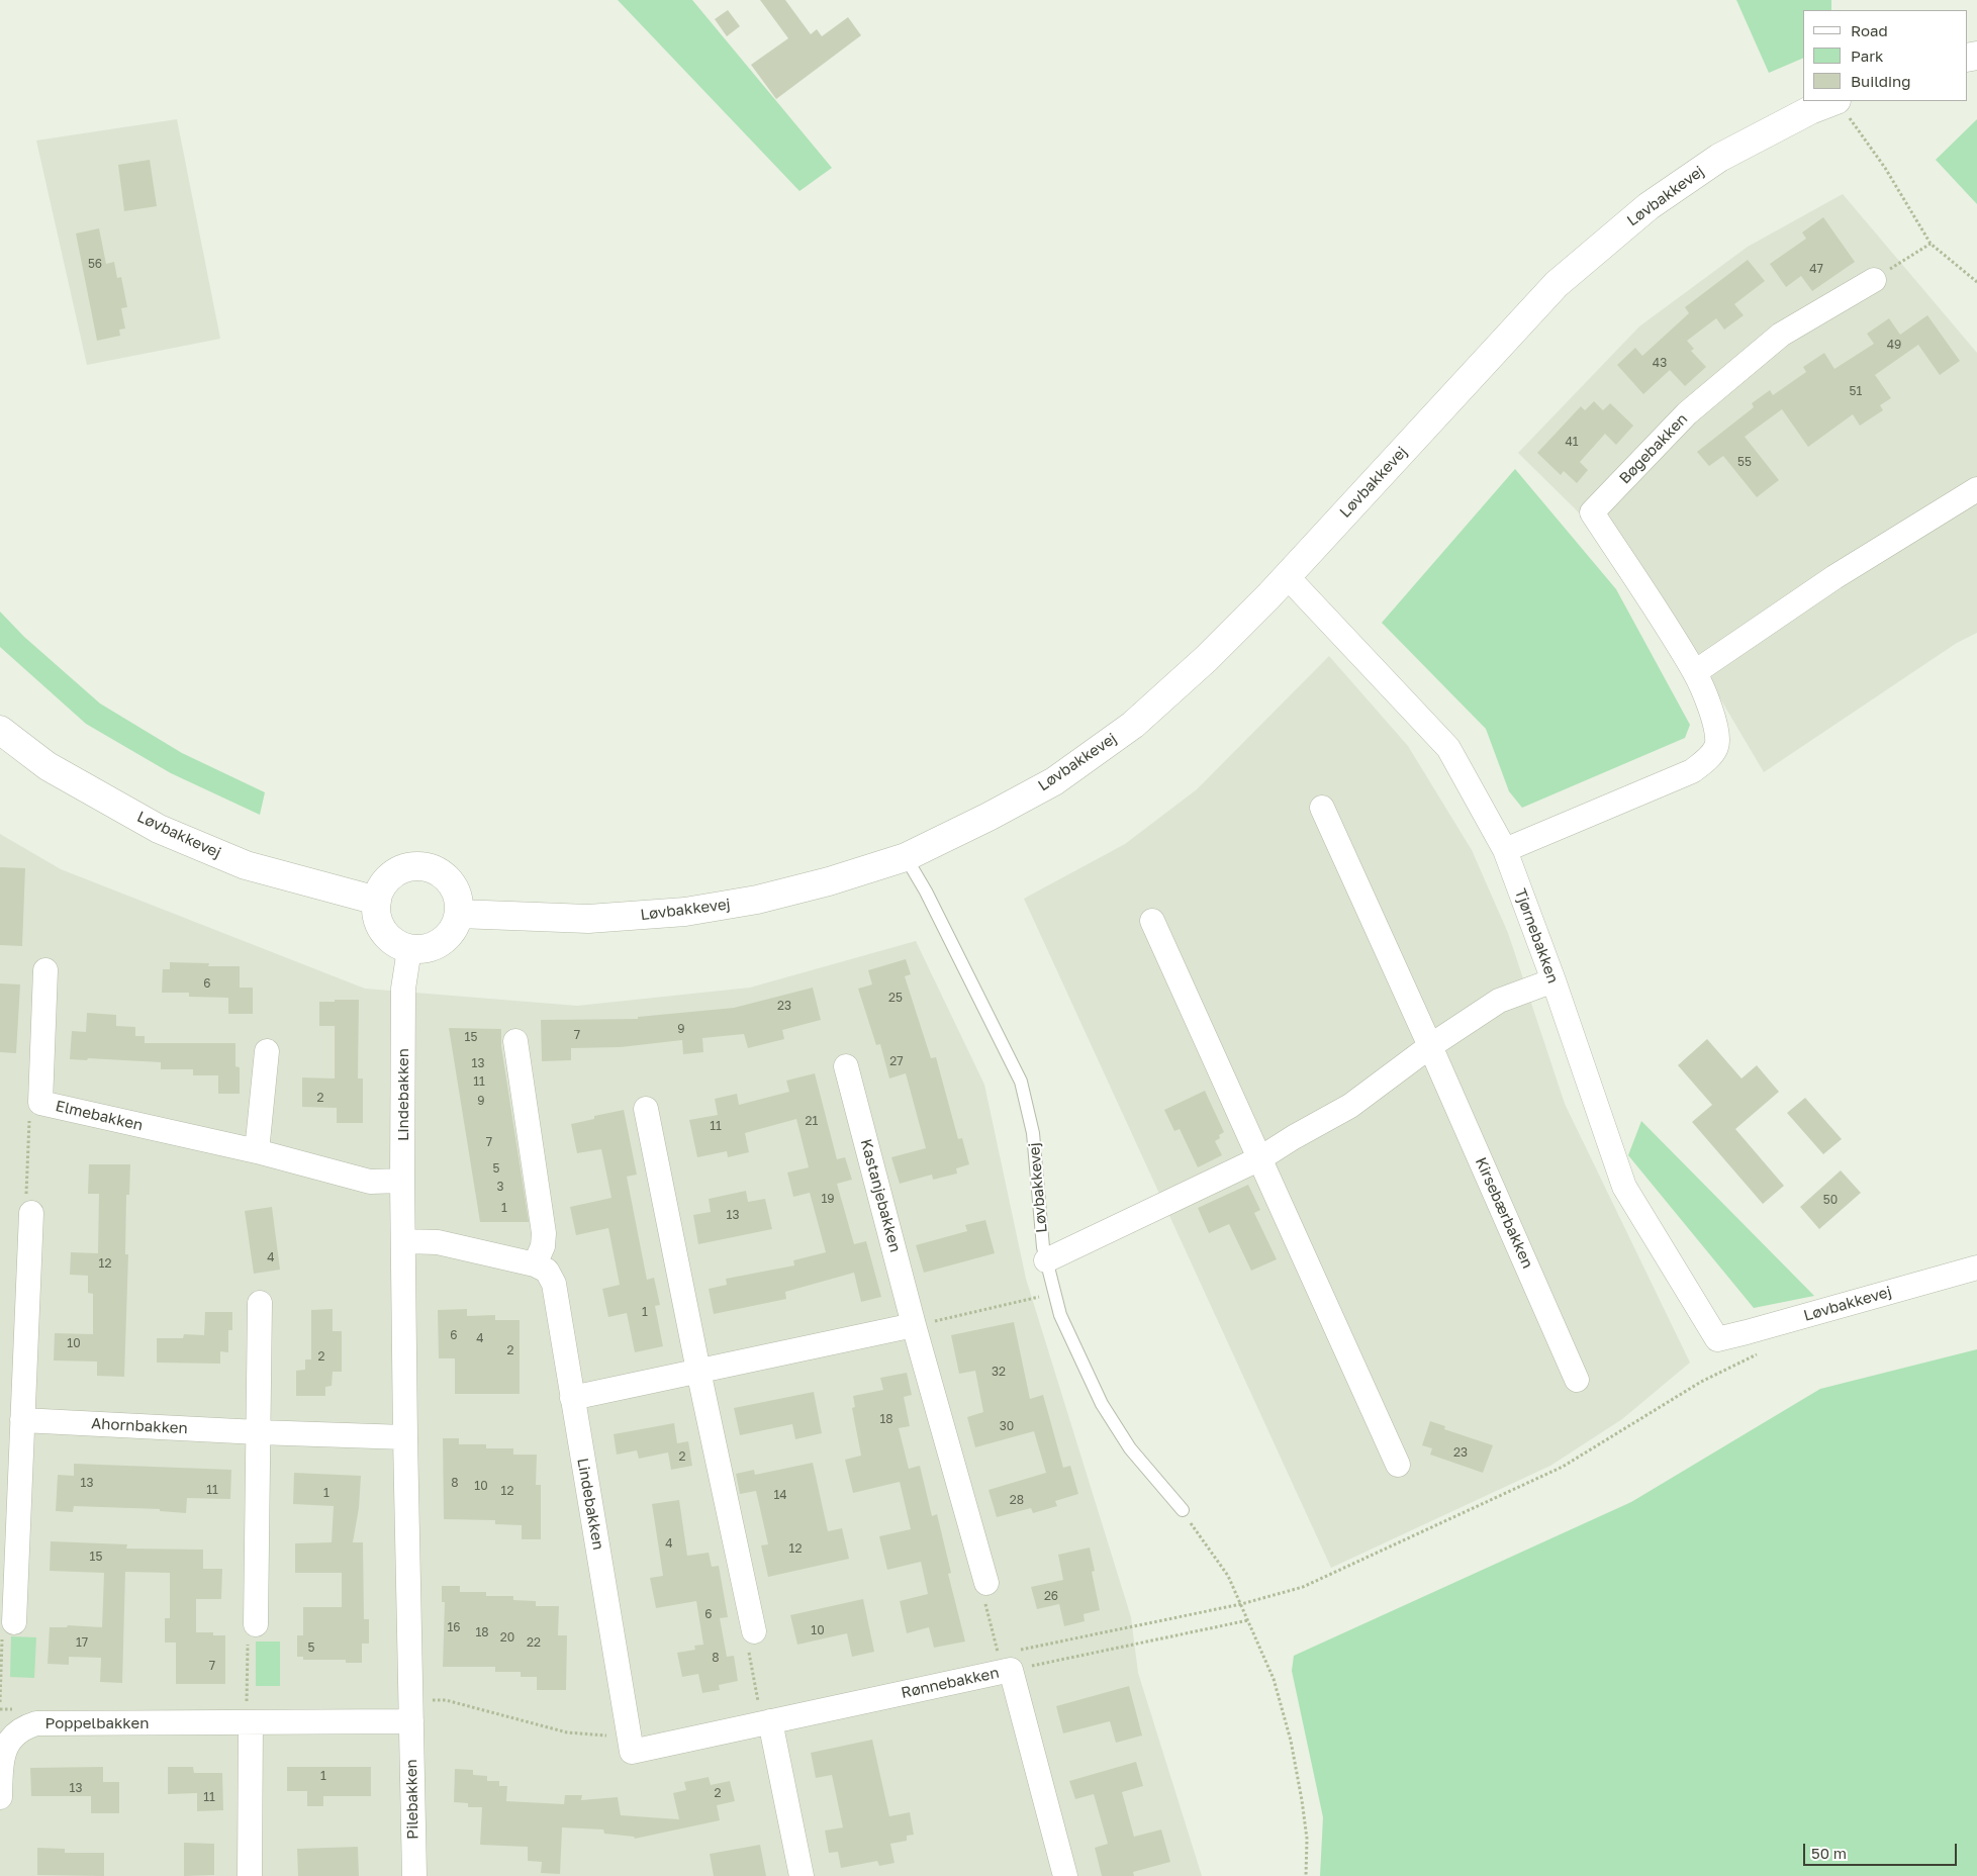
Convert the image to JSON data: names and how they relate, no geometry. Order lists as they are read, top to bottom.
{
  "streets": {
    "street": [
      "Løvbakkevej",
      "Bøgebakken",
      "Tjørnebakken",
      "Lindebakken",
      "Elmebakken",
      "Kastanjebakken",
      "Kirsebærbakken",
      "Ahornbakken",
      "Rønnebakken",
      "Poppelbakken",
      "Pilebakken"
    ]
  },
  "crossings": [
    ["Løvbakkevej", "Tjørnebakken"],
    ["Løvbakkevej", "Lindebakken"],
    ["Bøgebakken", "Tjørnebakken"],
    ["Lindebakken", "Elmebakken"],
    ["Lindebakken", "Ahornbakken"],
    ["Lindebakken", "Rønnebakken"],
    ["Lindebakken", "Poppelbakken"],
    ["Lindebakken", "Pilebakken"],
    ["Poppelbakken", "Pilebakken"]
  ],
  "house_numbers": [
    "56",
    "47",
    "49",
    "43",
    "51",
    "41",
    "55",
    "6",
    "25",
    "23",
    "9",
    "7",
    "15",
    "27",
    "13",
    "11",
    "2",
    "9",
    "21",
    "11",
    "7",
    "5",
    "3",
    "19",
    "50",
    "1",
    "13",
    "4",
    "12",
    "1",
    "6",
    "4",
    "10",
    "2",
    "2",
    "32",
    "18",
    "30",
    "23",
    "2",
    "13",
    "8",
    "10",
    "11",
    "12",
    "1",
    "14",
    "28",
    "4",
    "12",
    "15",
    "26",
    "6",
    "16",
    "10",
    "18",
    "20",
    "17",
    "22",
    "5",
    "8",
    "7",
    "1",
    "13",
    "2",
    "11"
  ],
  "legend": ["Road", "Park", "Building"],
  "scale_bar": "50 m"
}
